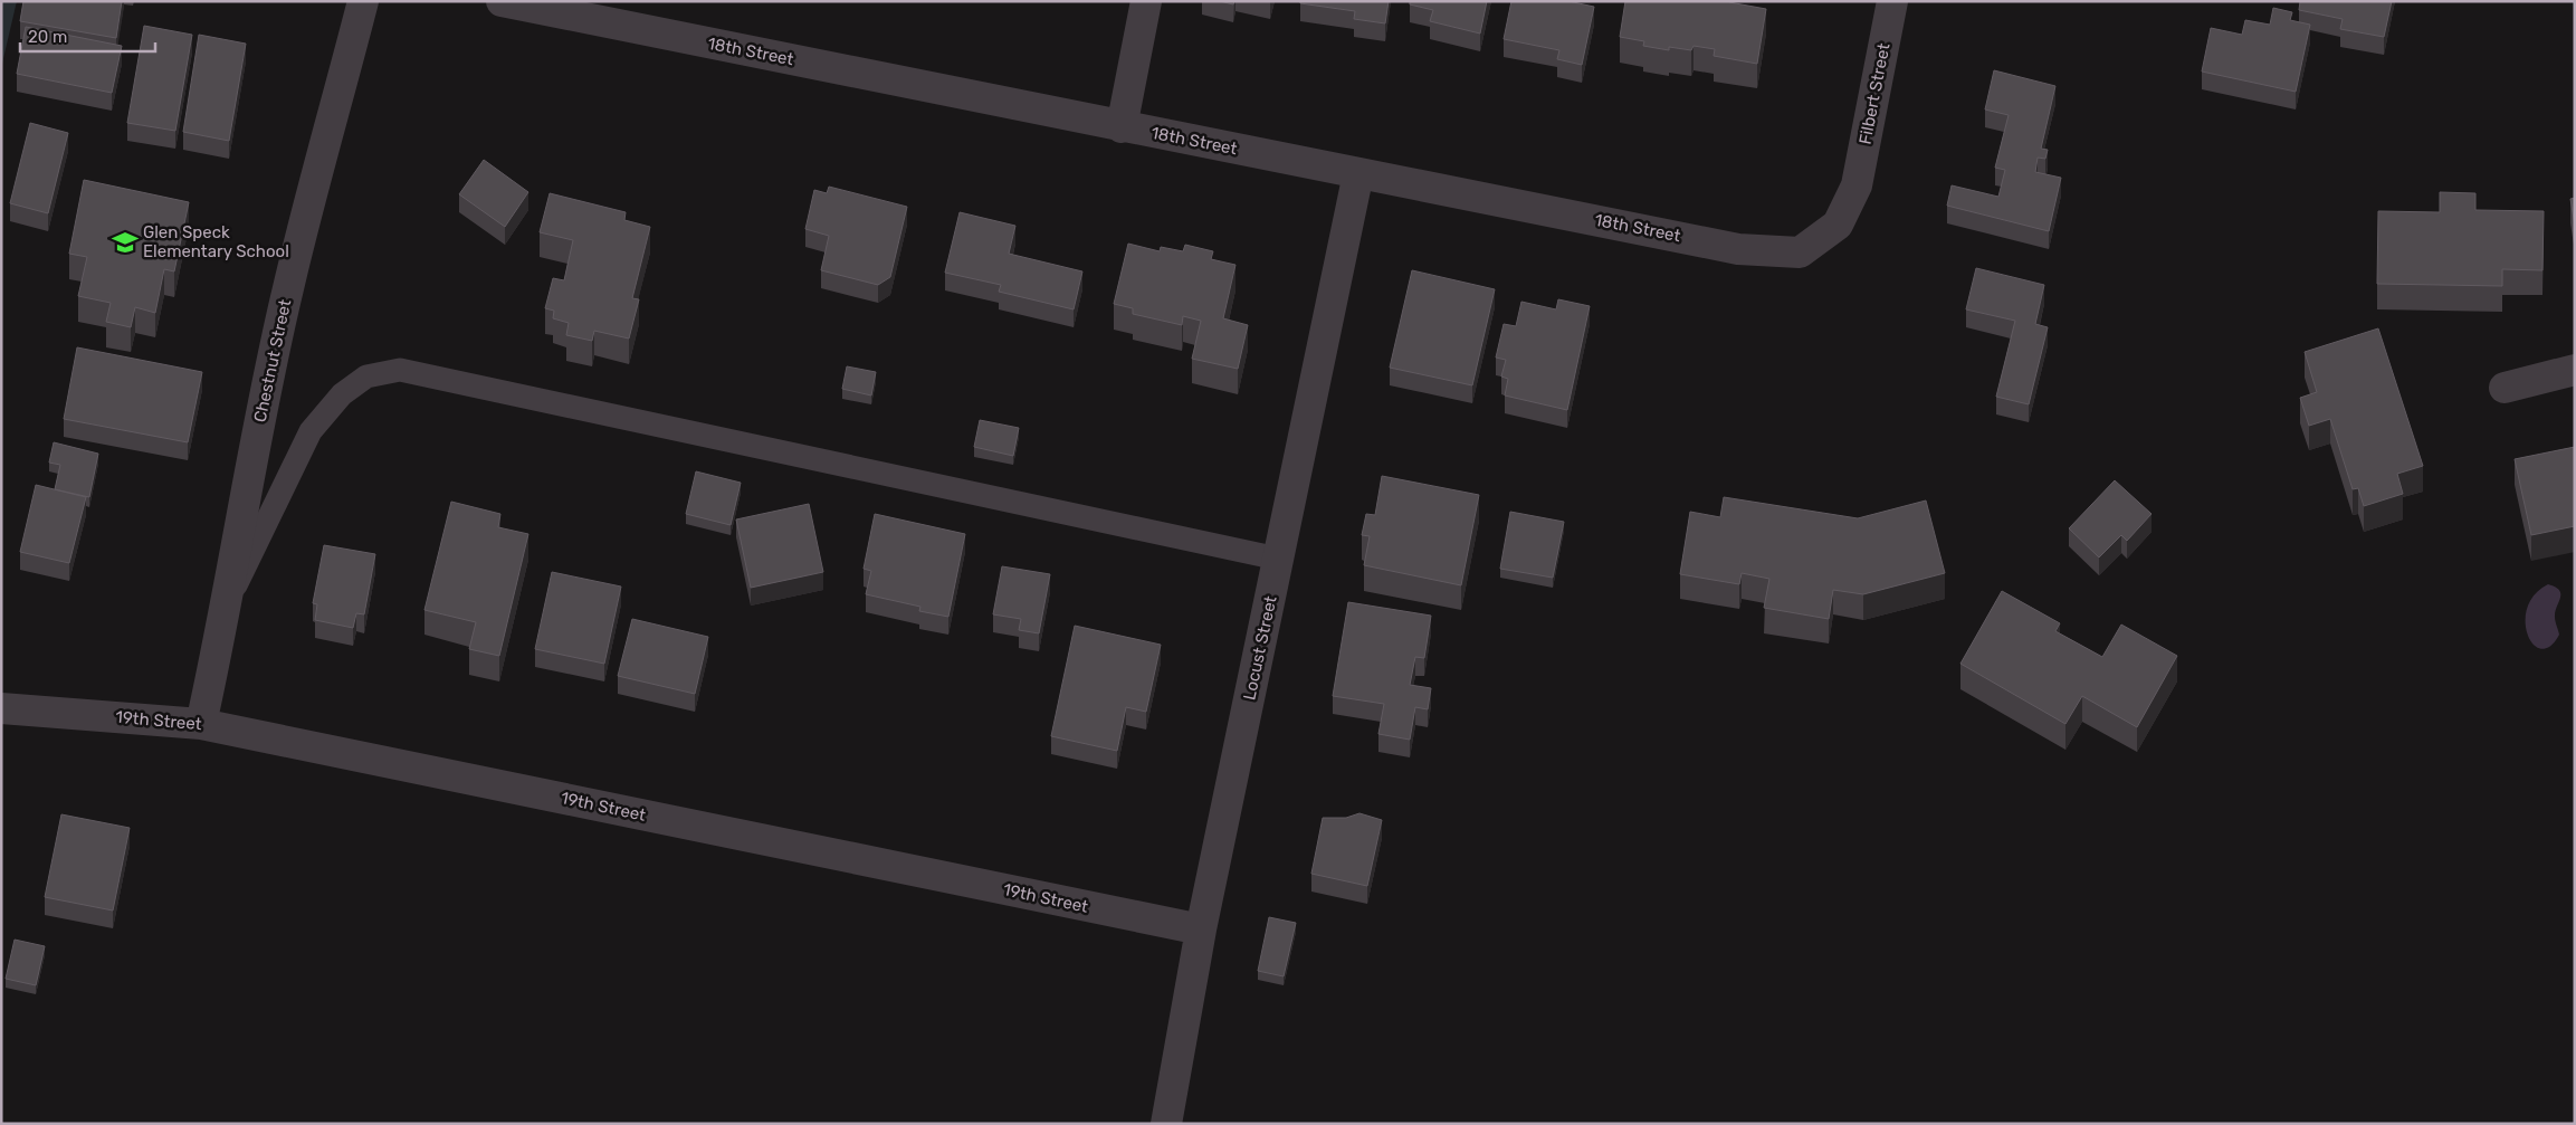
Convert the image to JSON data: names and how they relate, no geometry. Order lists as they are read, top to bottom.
{
  "streets": {
    "street": [
      "18th Street",
      "Filbert Street",
      "Chestnut Street",
      "Locust Street",
      "19th Street"
    ]
  },
  "crossings": [
    ["18th Street", "Filbert Street"],
    ["18th Street", "Locust Street"],
    ["Chestnut Street", "19th Street"],
    ["Locust Street", "19th Street"]
  ],
  "places": {
    "school or university": ["Glen Speck Elementary School"]
  },
  "scale_bar": "20 m"
}
